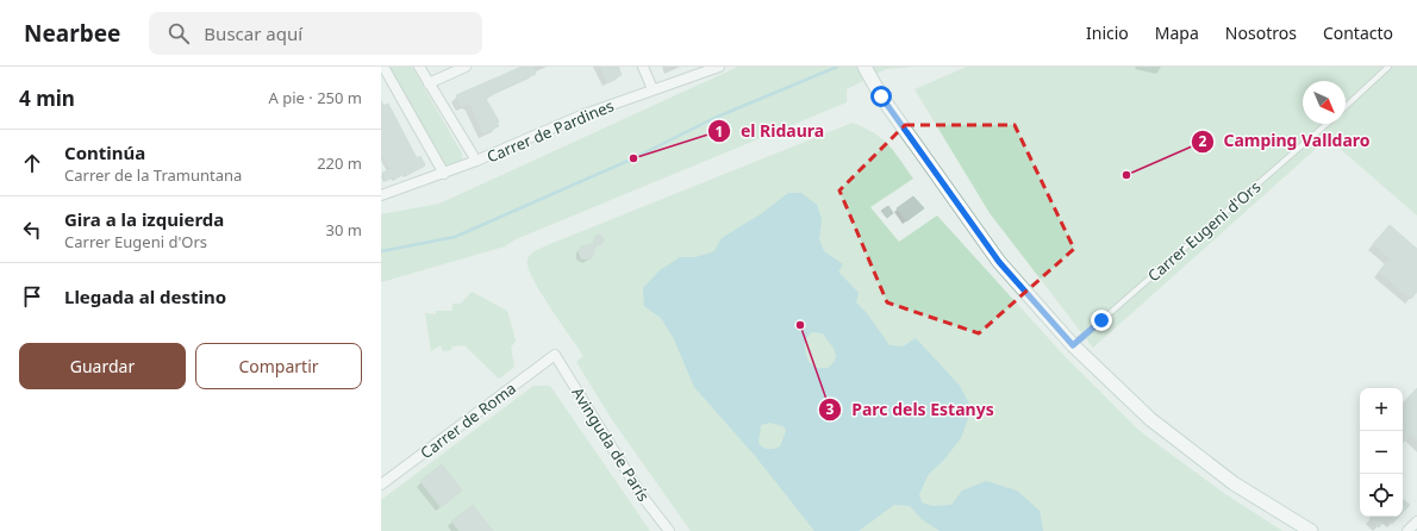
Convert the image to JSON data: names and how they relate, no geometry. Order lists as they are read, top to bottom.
{
  "streets": {
    "street": ["Carrer de Pardines", "Carrer de Roma", "Avinguda de París"],
    "lane": ["Carrer Eugeni d'Ors"]
  },
  "crossings": [
    ["Carrer de Roma", "Avinguda de París"]
  ],
  "places": ["el Ridaura", "Camping Valldaro", "Parc dels Estanys"],
  "north": "bottom right",
  "page": {
    "header": "Nearbee",
    "search": "Buscar aquí",
    "nav": [
      "Inicio",
      "Mapa",
      "Nosotros",
      "Contacto"
    ],
    "heading": ["4 min", "A pie · 250 m"],
    "list": [
      ["Continúa", "Carrer de la Tramuntana", "220 m"],
      ["Gira a la izquierda", "Carrer Eugeni d'Ors", "30 m"],
      "Llegada al destino"
    ],
    "buttons": ["Guardar", "Compartir"],
    "map_buttons": ["+", "−"]
  }
}
